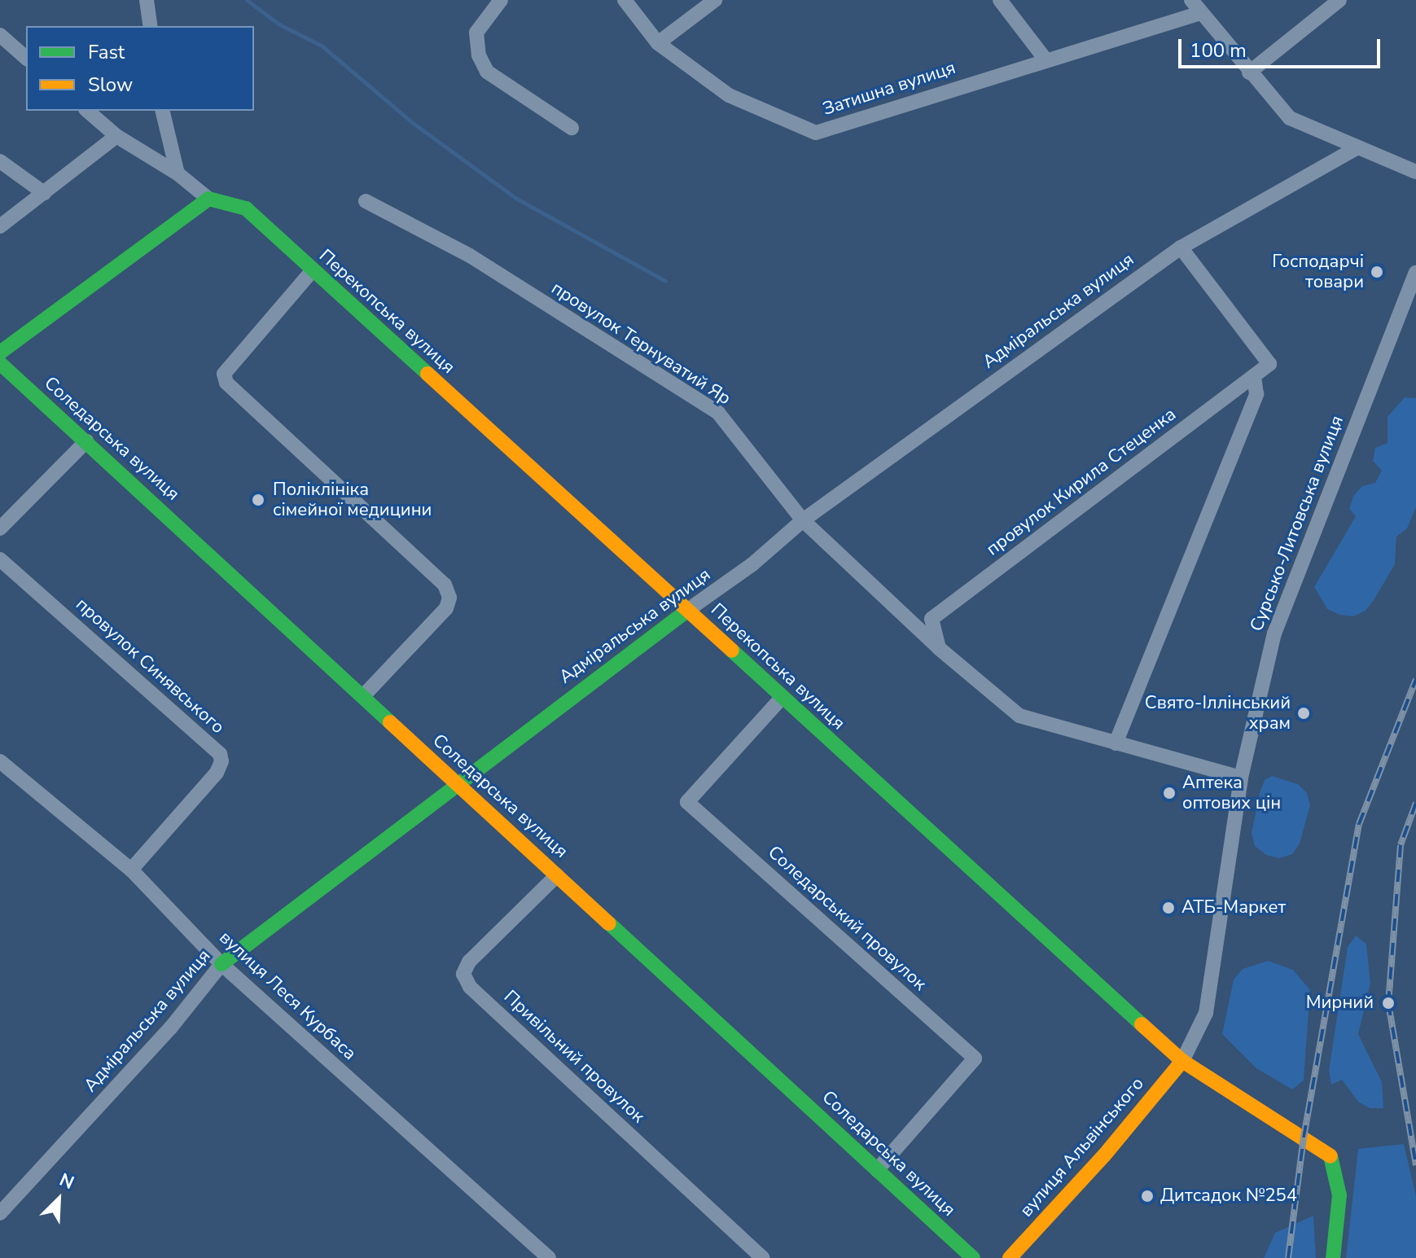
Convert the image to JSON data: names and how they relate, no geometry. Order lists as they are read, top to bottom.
{
  "streets": {
    "street": [
      "Затишна вулиця",
      "Адміральська вулиця",
      "Перекопська вулиця",
      "провулок Тернуватий Яр",
      "Соледарська вулиця",
      "провулок Кирила Стеценка",
      "Сурсько-Литовська вулиця",
      "провулок Синявського",
      "Соледарський провулок",
      "вулиця Леся Курбаса",
      "Привільний провулок",
      "вулиця Альвінського"
    ]
  },
  "crossings": [
    ["Адміральська вулиця", "Перекопська вулиця"],
    ["Адміральська вулиця", "провулок Тернуватий Яр"],
    ["Адміральська вулиця", "Соледарська вулиця"],
    ["Адміральська вулиця", "вулиця Леся Курбаса"],
    ["Перекопська вулиця", "Сурсько-Литовська вулиця"],
    ["Перекопська вулиця", "Соледарський провулок"],
    ["Перекопська вулиця", "вулиця Альвінського"],
    ["провулок Тернуватий Яр", "провулок Кирила Стеценка"],
    ["провулок Тернуватий Яр", "Сурсько-Литовська вулиця"],
    ["Соледарська вулиця", "Соледарський провулок"],
    ["Соледарська вулиця", "Привільний провулок"],
    ["Сурсько-Литовська вулиця", "вулиця Альвінського"],
    ["провулок Синявського", "вулиця Леся Курбаса"]
  ],
  "places": [
    "Господарчі товари",
    "Поліклініка сімейної медицини",
    "Свято-Іллінський храм",
    "Аптека оптових цін",
    "АТБ-Маркет",
    "Мирний",
    "Дитсадок №254"
  ],
  "legend": ["Fast", "Slow"],
  "scale_bar": "100 m",
  "north": "top right"
}
